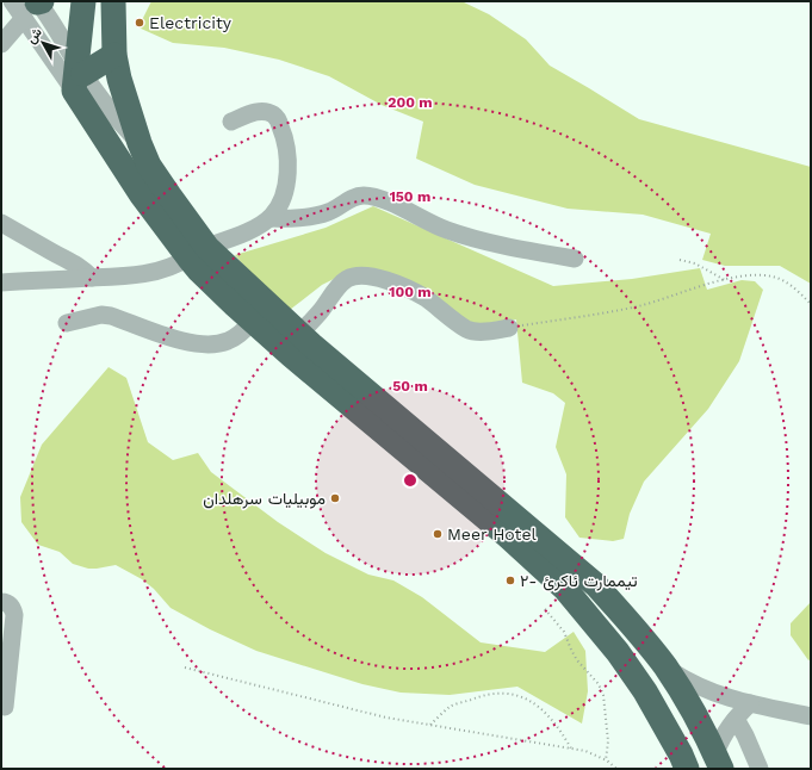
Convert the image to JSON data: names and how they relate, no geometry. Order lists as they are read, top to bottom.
{
  "places": [
    "Electricity",
    "موبيليات سرهلدان",
    "Meer Hotel",
    "تيممارت ئاكرئ -٢"
  ],
  "north": "top left",
  "rings": [
    "200 m",
    "150 m",
    "100 m",
    "50 m"
  ]
}
